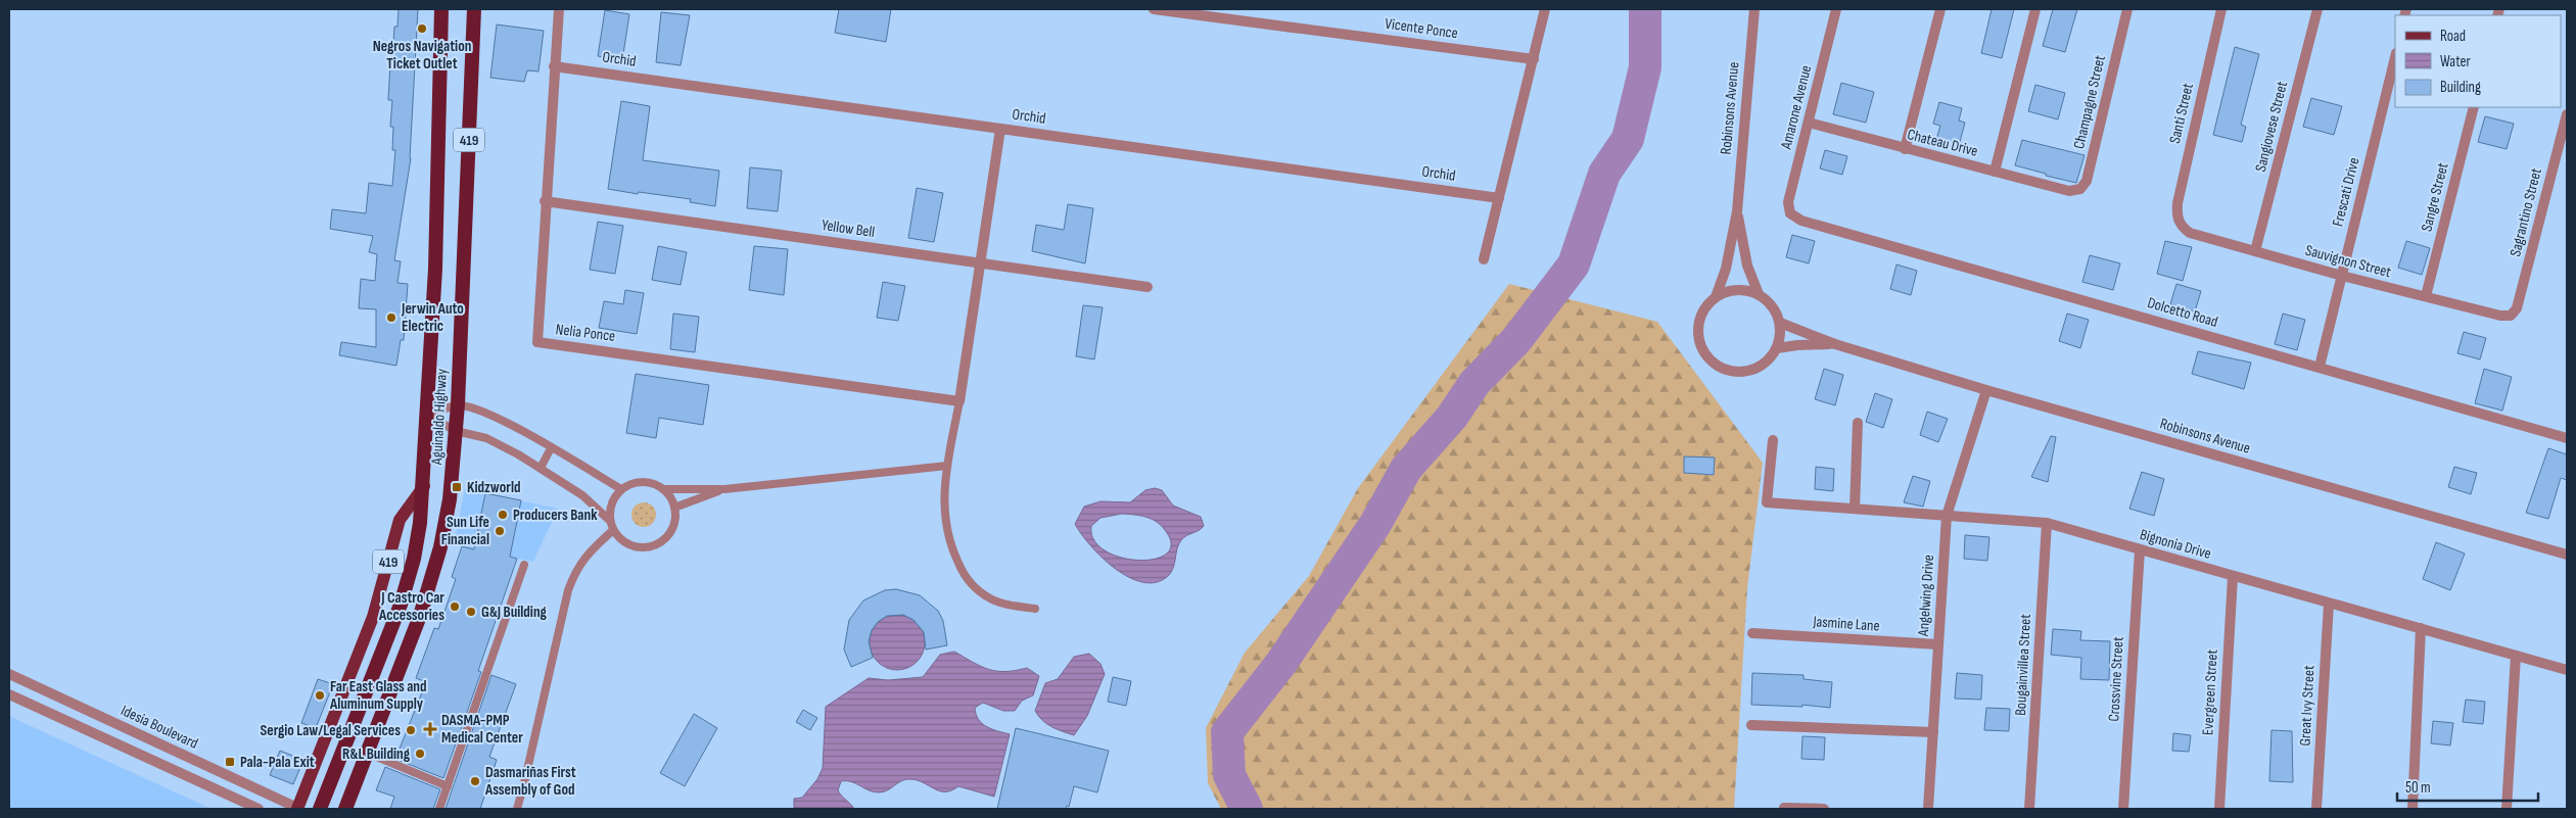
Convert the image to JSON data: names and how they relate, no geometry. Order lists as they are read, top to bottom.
{
  "streets": {
    "highway": ["419", "Aguinaldo Highway"],
    "street": [
      "Vicente Ponce",
      "Orchid",
      "Champagne Street",
      "Amarone Avenue",
      "Robinsons Avenue",
      "Santi Street",
      "Sangiovese Street",
      "Chateau Drive",
      "Frescati Drive",
      "Sangre Street",
      "Sagrantino Street",
      "Yellow Bell",
      "Sauvignon Street",
      "Dolcetto Road",
      "Nelia Ponce",
      "Bignonia Drive",
      "Angelwing Drive",
      "Jasmine Lane",
      "Bougainvillea Street",
      "Crossvine Street",
      "Evergreen Street",
      "Great Ivy Street",
      "Idesia Boulevard"
    ]
  },
  "crossings": [
    ["Orchid", "Nelia Ponce"],
    ["Champagne Street", "Chateau Drive"],
    ["Amarone Avenue", "Chateau Drive"],
    ["Amarone Avenue", "Dolcetto Road"],
    ["Robinsons Avenue", "Angelwing Drive"],
    ["Santi Street", "Sauvignon Street"],
    ["Sangiovese Street", "Sauvignon Street"],
    ["Frescati Drive", "Sauvignon Street"],
    ["Frescati Drive", "Dolcetto Road"],
    ["Sangre Street", "Sauvignon Street"],
    ["Sagrantino Street", "Sauvignon Street"],
    ["Yellow Bell", "Nelia Ponce"],
    ["Aguinaldo Highway", "Idesia Boulevard"],
    ["Bignonia Drive", "Angelwing Drive"],
    ["Bignonia Drive", "Bougainvillea Street"],
    ["Bignonia Drive", "Crossvine Street"],
    ["Bignonia Drive", "Evergreen Street"],
    ["Bignonia Drive", "Great Ivy Street"],
    ["Angelwing Drive", "Jasmine Lane"]
  ],
  "places": {
    "other": [
      "Negros Navigation Ticket Outlet",
      "Jerwin Auto Electric",
      "Producers Bank",
      "Sun Life Financial",
      "J Castro Car Accessories",
      "G&J Building",
      "Far East Glass and Aluminum Supply",
      "Sergio Law/Legal Services",
      "R&L Building",
      "Dasmariñas First Assembly of God"
    ],
    "transit": ["Kidzworld", "Pala-Pala Exit"],
    "health": ["DASMA-PMP Medical Center"]
  },
  "legend": ["Road", "Water", "Building"],
  "scale_bar": "50 m"
}
